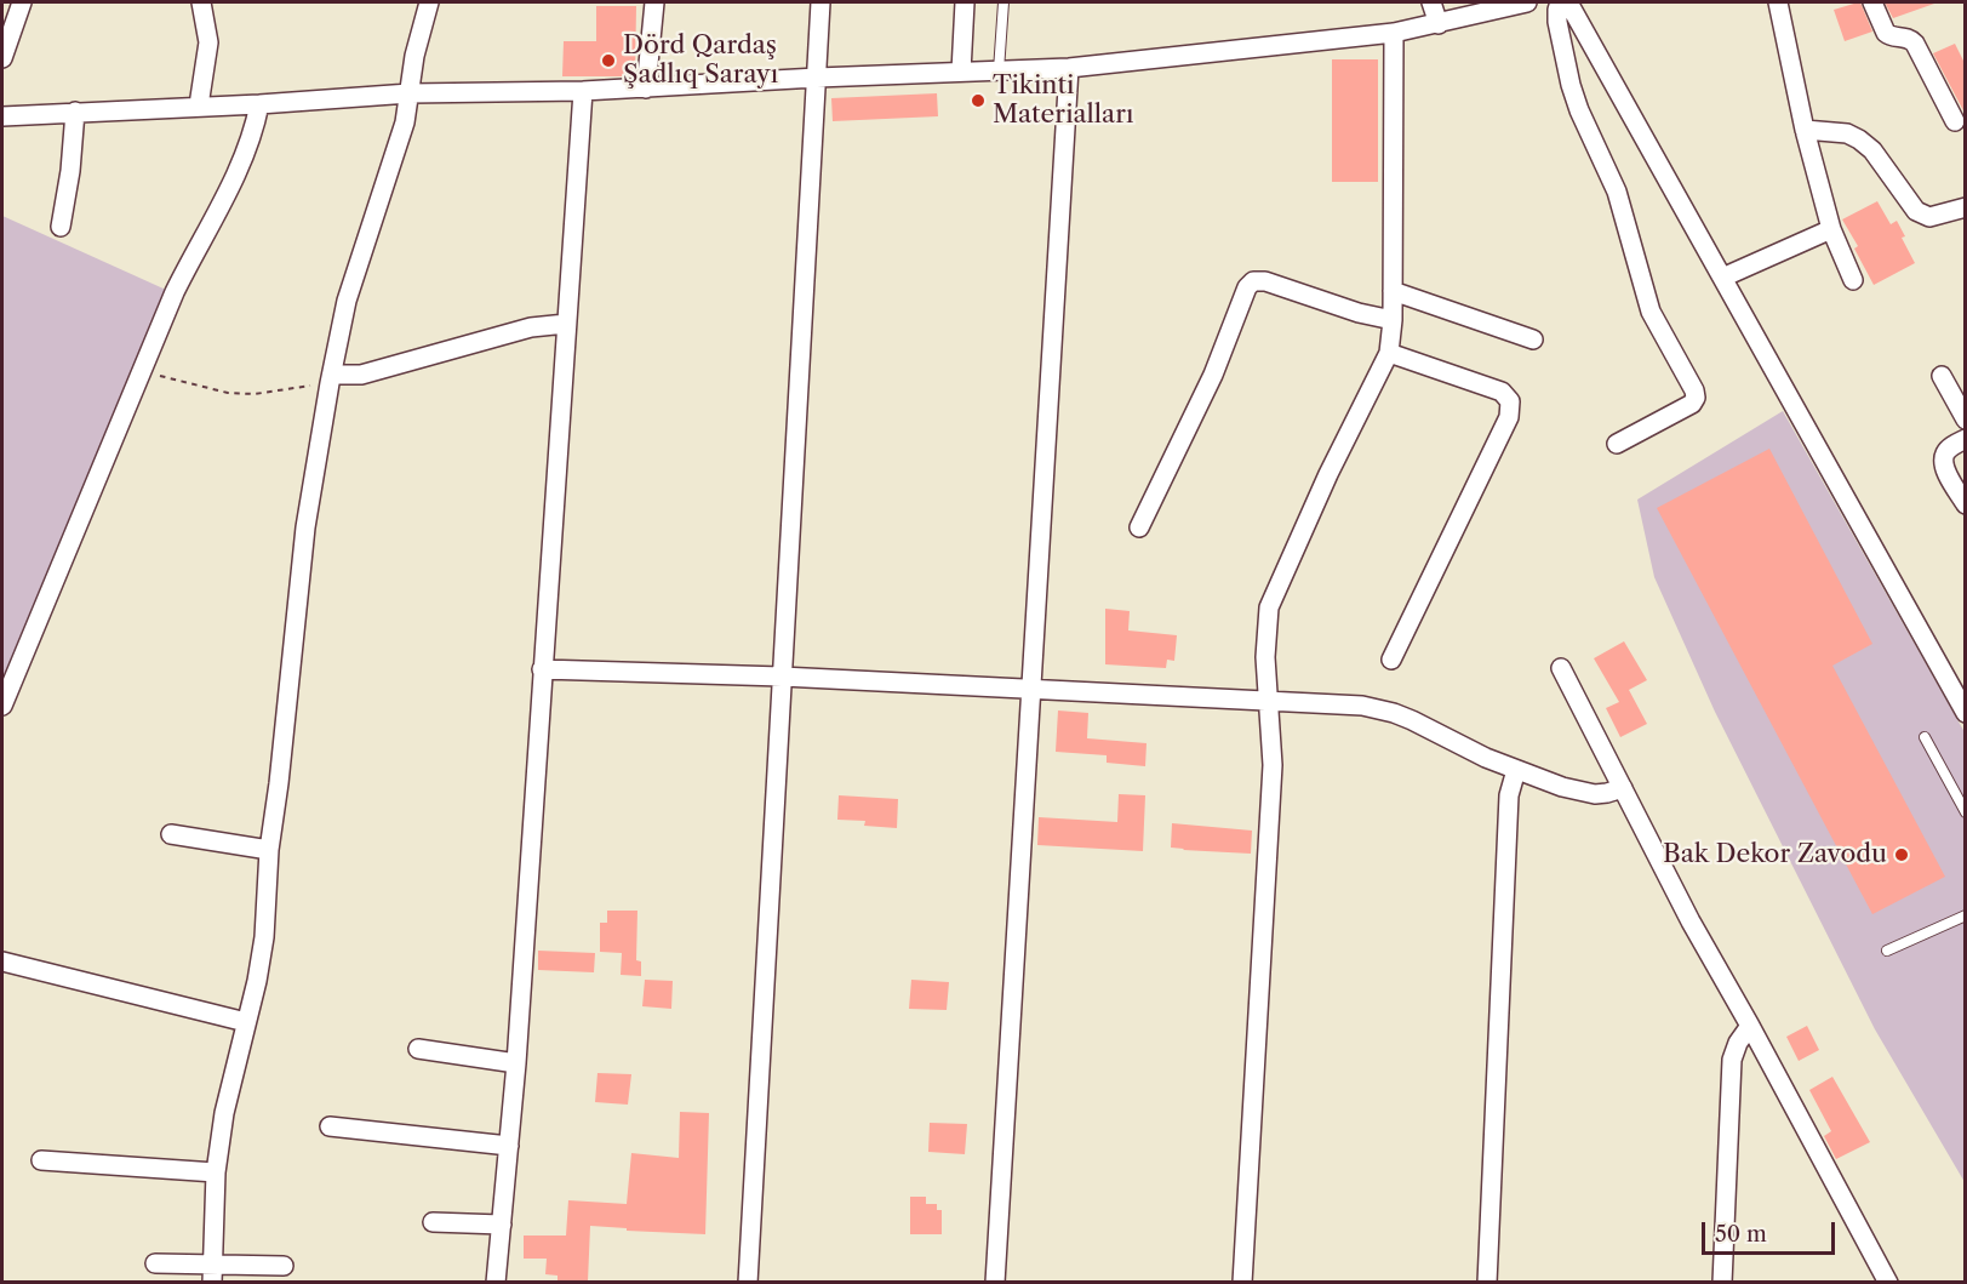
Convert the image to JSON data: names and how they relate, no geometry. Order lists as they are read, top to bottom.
{
  "places": ["Dörd Qardaş Şadlıq Sarayı", "Tikinti Materialları", "Bak Dekor Zavodu"],
  "scale_bar": "50 m"
}
